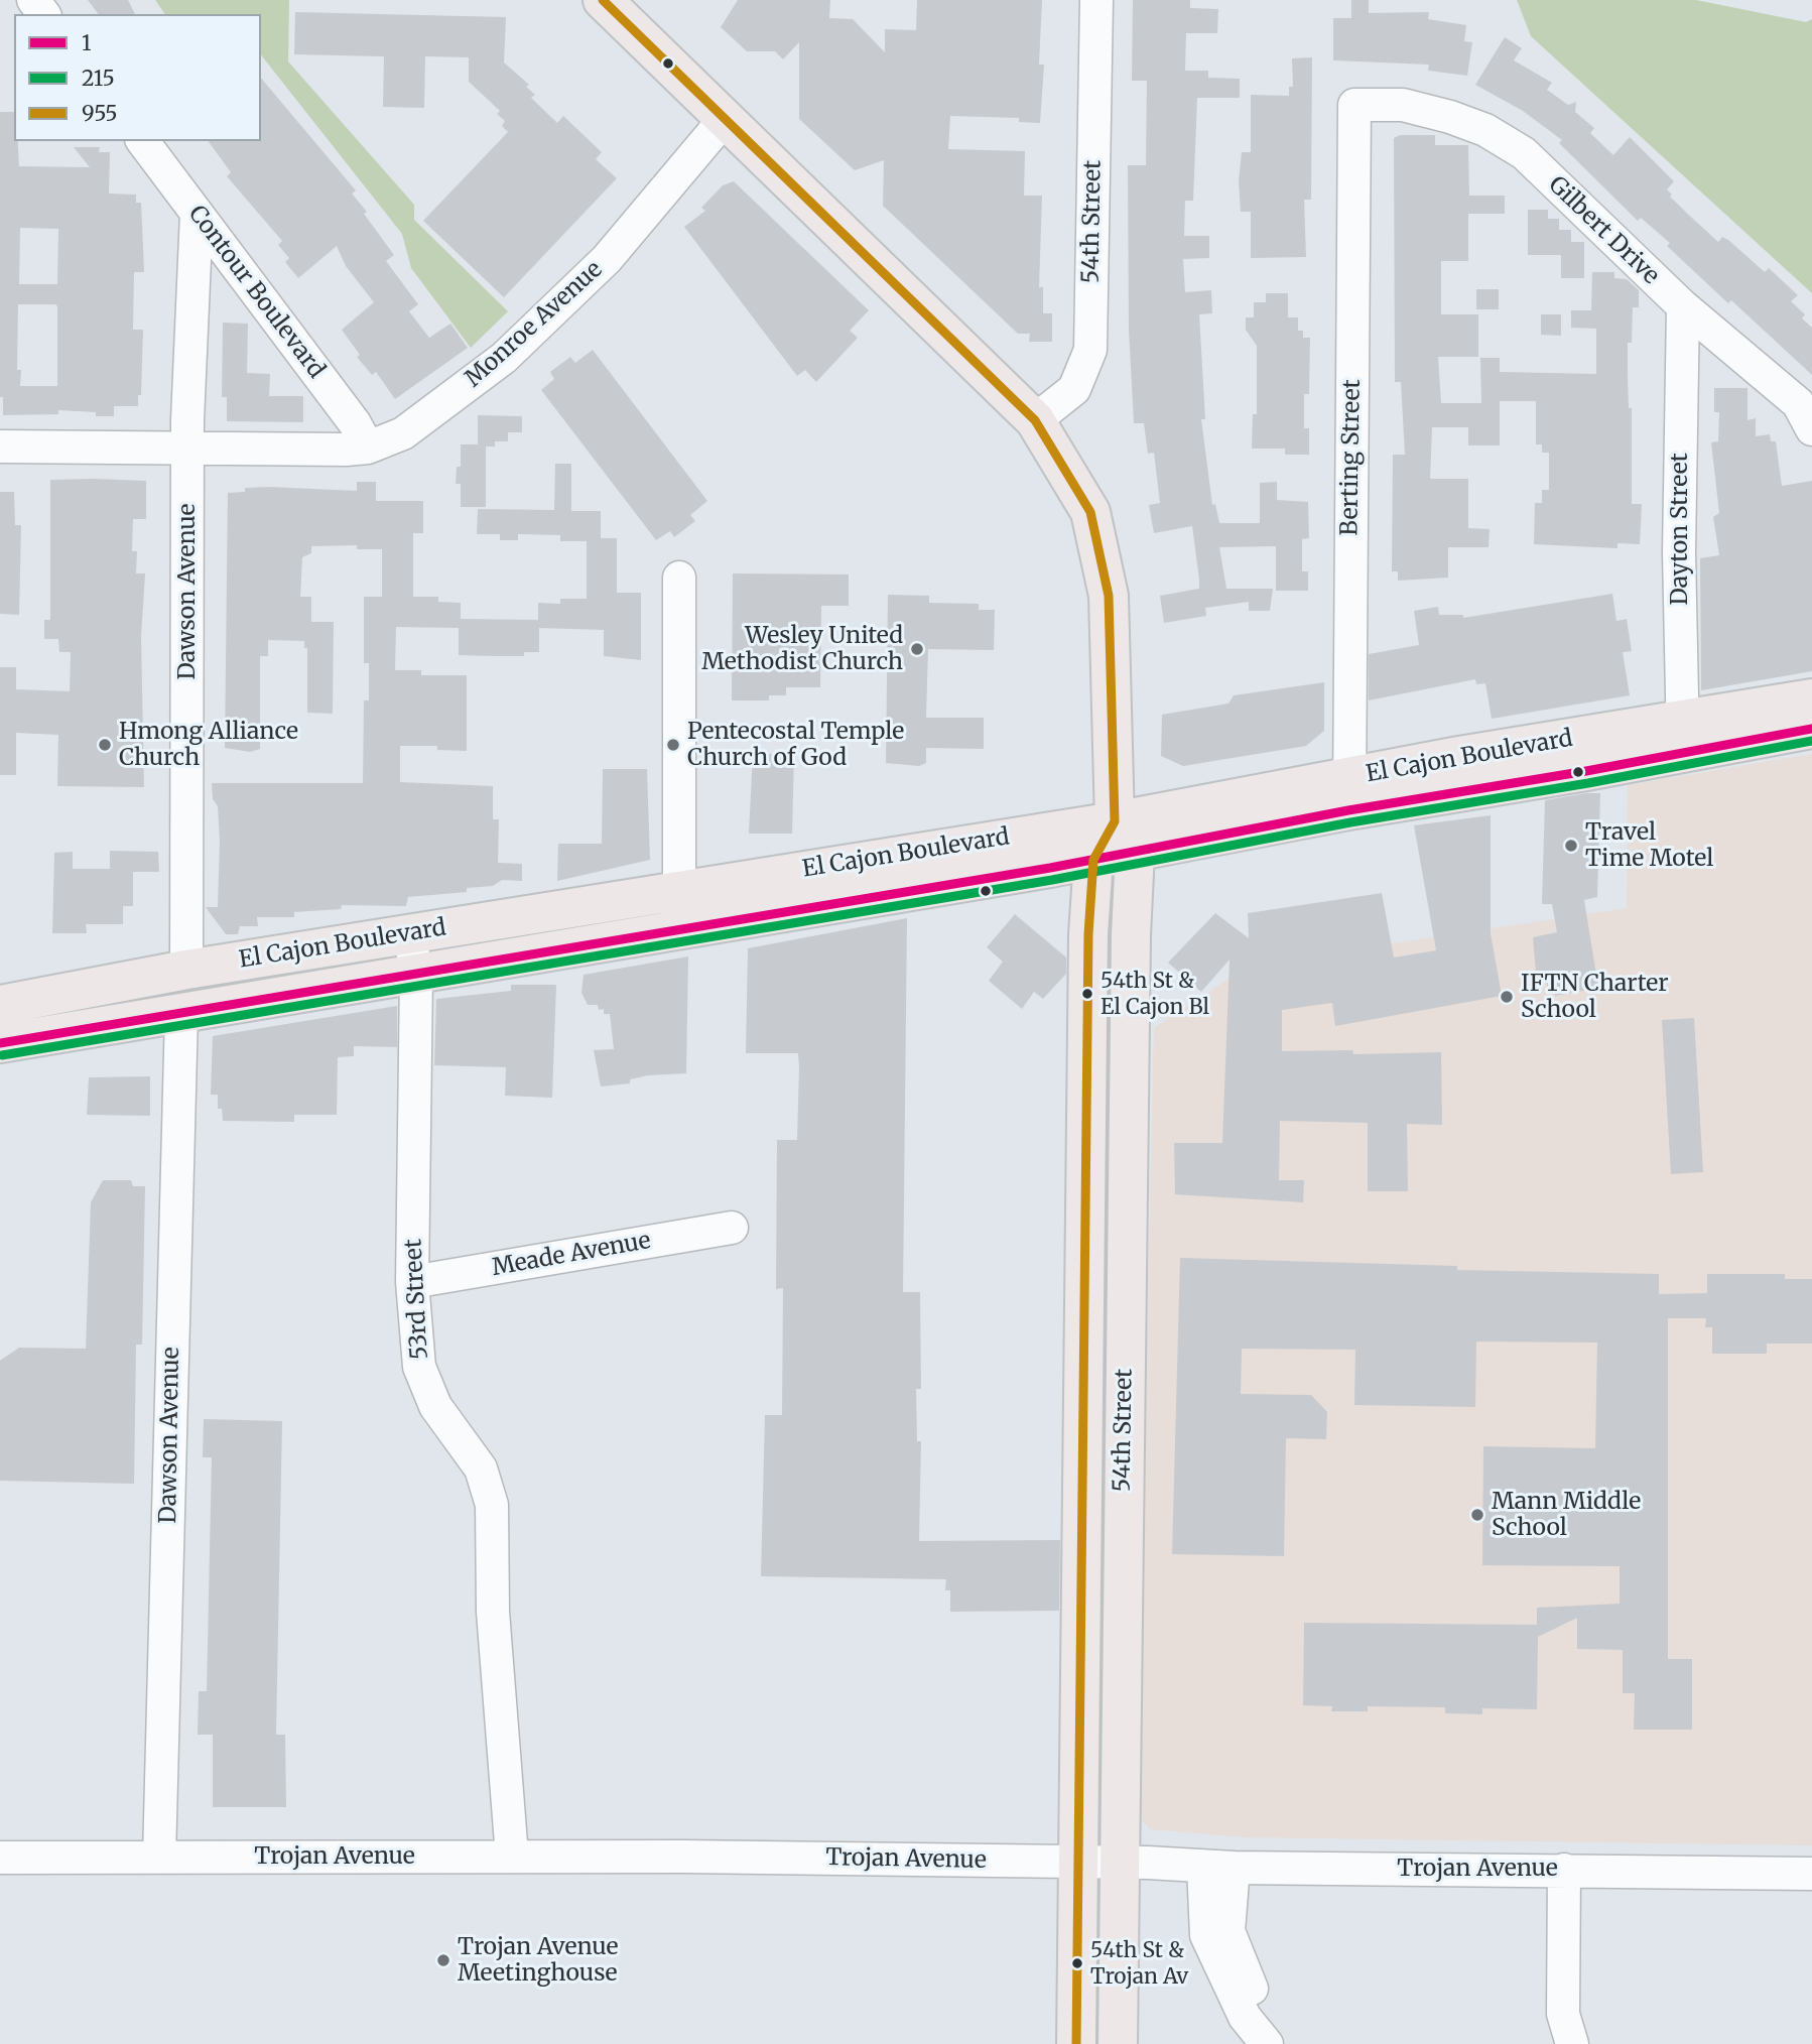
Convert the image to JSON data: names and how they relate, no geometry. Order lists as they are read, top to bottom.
{
  "streets": {
    "main road": ["54th Street", "El Cajon Boulevard"],
    "street": [
      "Gilbert Drive",
      "Contour Boulevard",
      "Monroe Avenue",
      "Berting Street",
      "Dayton Street",
      "Dawson Avenue",
      "Meade Avenue",
      "53rd Street",
      "Trojan Avenue"
    ]
  },
  "crossings": [
    ["54th Street", "Monroe Avenue"],
    ["54th Street", "El Cajon Boulevard"],
    ["54th Street", "Trojan Avenue"],
    ["Gilbert Drive", "Berting Street"],
    ["Gilbert Drive", "Dayton Street"],
    ["Contour Boulevard", "Monroe Avenue"],
    ["Contour Boulevard", "Dawson Avenue"],
    ["Monroe Avenue", "Dawson Avenue"],
    ["Berting Street", "El Cajon Boulevard"],
    ["Dayton Street", "El Cajon Boulevard"],
    ["Dawson Avenue", "El Cajon Boulevard"],
    ["Dawson Avenue", "Trojan Avenue"],
    ["El Cajon Boulevard", "53rd Street"],
    ["Meade Avenue", "53rd Street"],
    ["53rd Street", "Trojan Avenue"]
  ],
  "places": [
    "Wesley United Methodist Church",
    "Hmong Alliance Church",
    "Pentecostal Temple Church of God",
    "Travel Time Motel",
    "54th St & El Cajon Bl",
    "IFTN Charter School",
    "Mann Middle School",
    "Trojan Avenue Meetinghouse",
    "54th St & Trojan Av"
  ],
  "lines": ["transit line 955", "transit line 1", "transit line 215"],
  "legend": ["1", "215", "955"]
}
